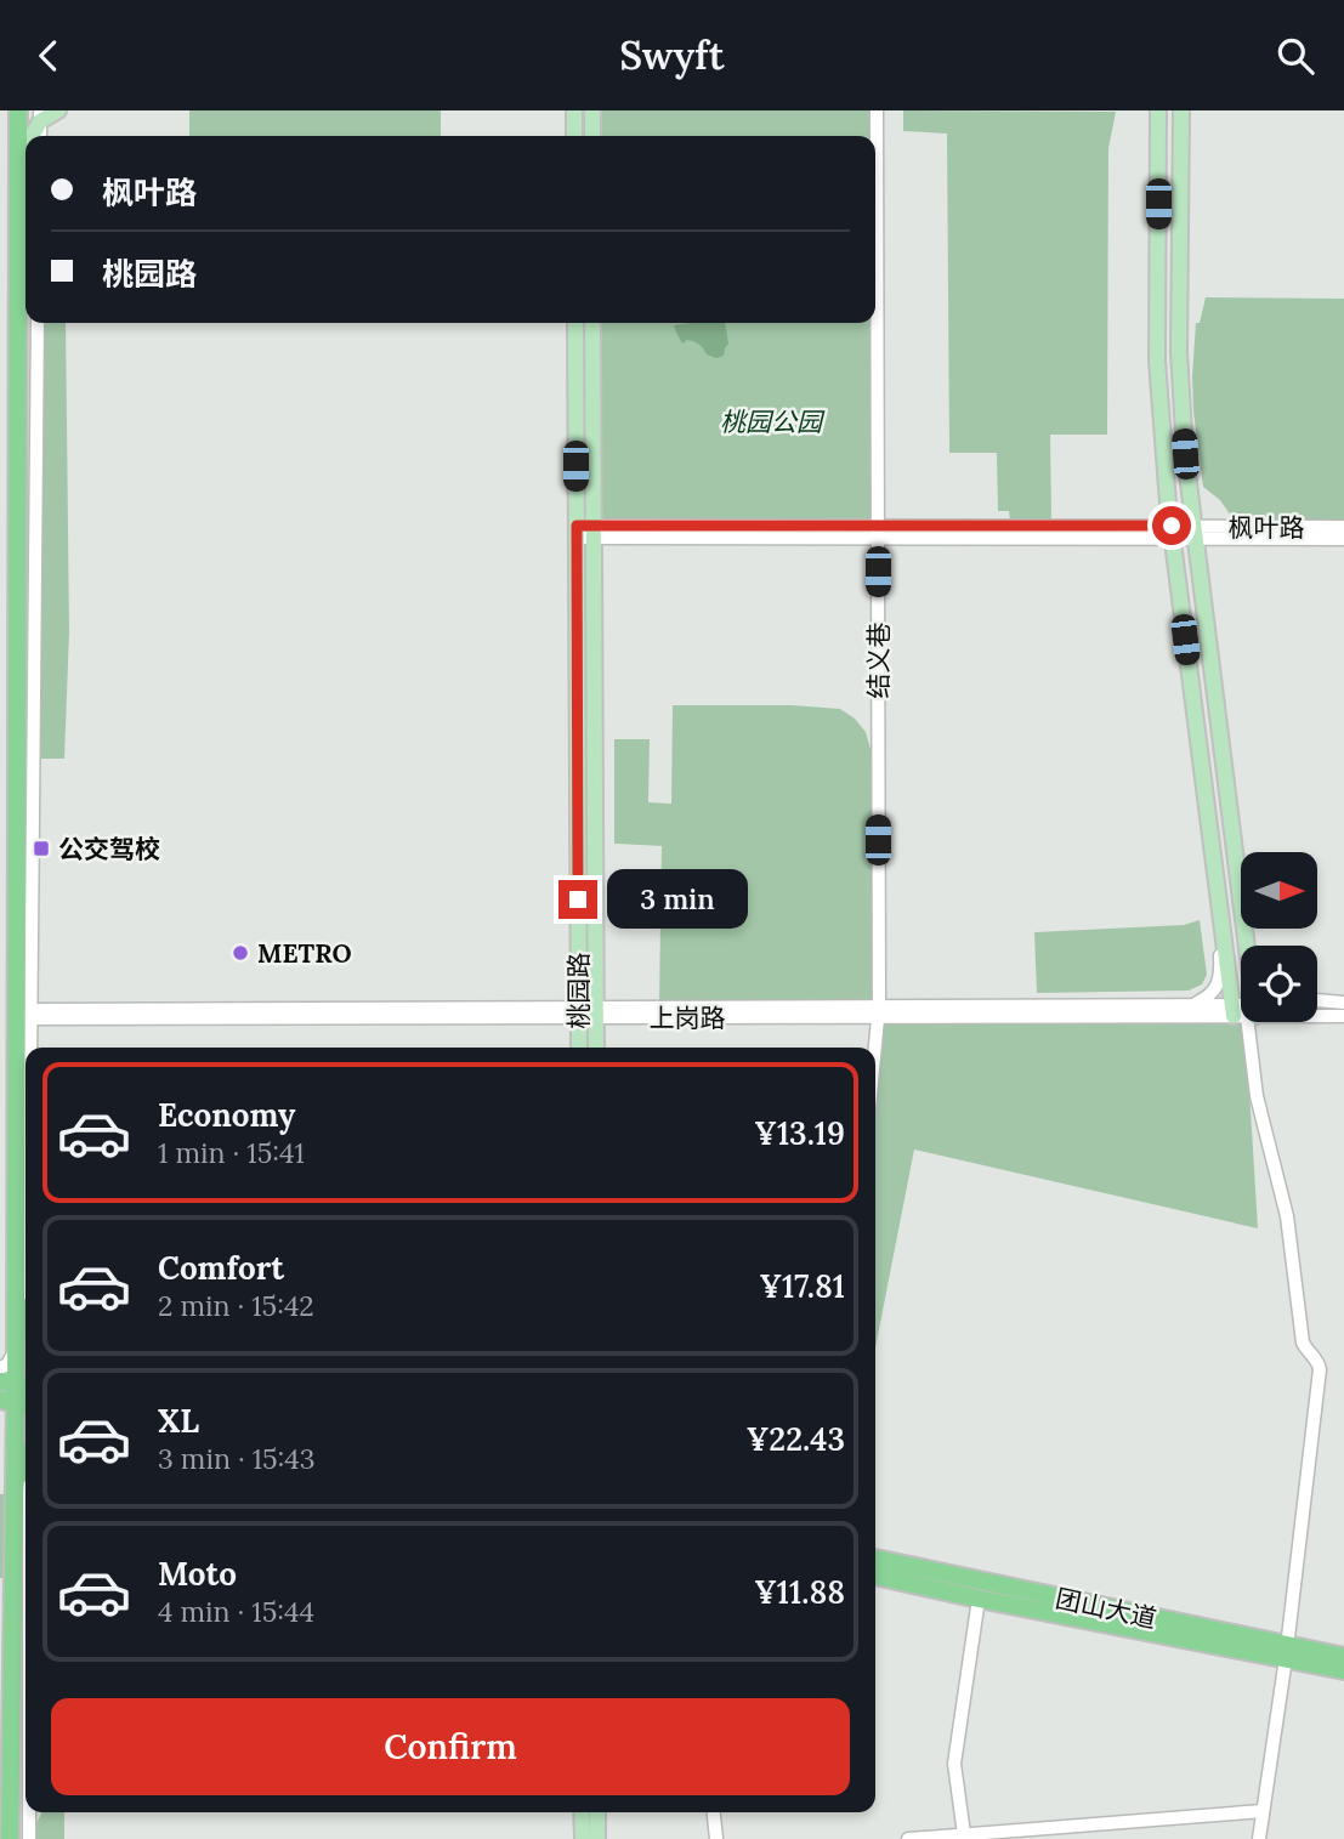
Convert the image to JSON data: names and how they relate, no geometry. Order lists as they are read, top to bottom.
{
  "streets": {
    "highway": ["团山大道"],
    "main road": ["桃园路"],
    "street": ["枫叶路", "结义巷", "上岗路"]
  },
  "crossings": [
    ["枫叶路", "结义巷"],
    ["枫叶路", "桃园路"],
    ["结义巷", "上岗路"],
    ["桃园路", "上岗路"]
  ],
  "parks": ["桃园公园"],
  "places": {
    "transit": ["公交驾校"],
    "other": ["METRO"]
  },
  "north": "right",
  "page": {
    "header": "Swyft",
    "banner": ["枫叶路", "桃园路"],
    "bubble": "3 min",
    "list": [
      {
        "name": "Economy",
        "note": "1 min · 15:41",
        "value": "¥13.19"
      },
      {
        "name": "Comfort",
        "note": "2 min · 15:42",
        "value": "¥17.81"
      },
      {
        "name": "XL",
        "note": "3 min · 15:43",
        "value": "¥22.43"
      },
      {
        "name": "Moto",
        "note": "4 min · 15:44",
        "value": "¥11.88"
      }
    ],
    "buttons": "Confirm"
  }
}
